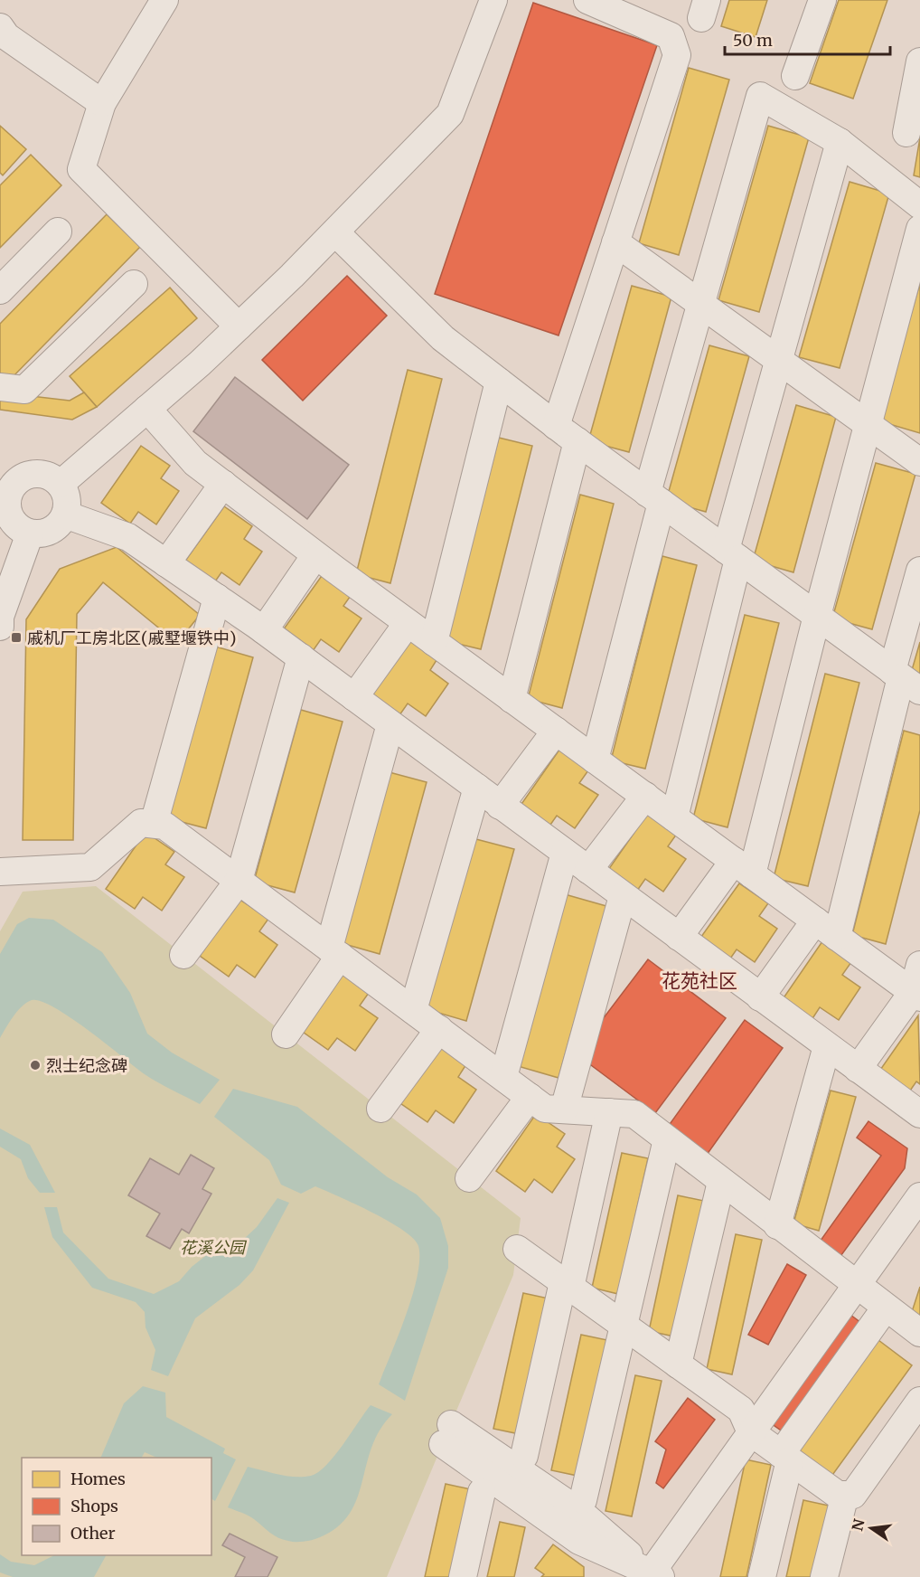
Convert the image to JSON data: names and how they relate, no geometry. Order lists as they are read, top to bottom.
{
  "districts": ["花苑社区"],
  "parks": ["花溪公园"],
  "places": {
    "transit": ["戚机厂工房北区(戚墅堰铁中)"],
    "other": ["烈士纪念碑"]
  },
  "legend": ["Homes", "Shops", "Other"],
  "scale_bar": "50 m",
  "north": "left"
}
